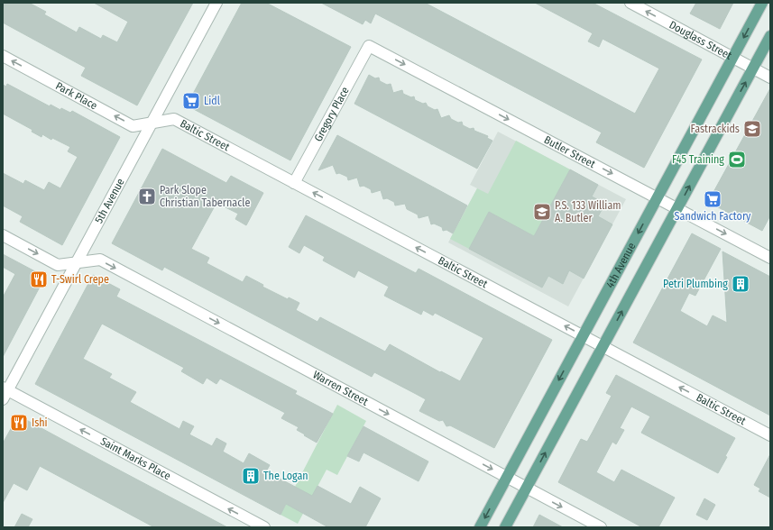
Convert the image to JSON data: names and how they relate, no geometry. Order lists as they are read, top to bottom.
{
  "streets": {
    "main road": ["4th Avenue"],
    "street": [
      "Douglass Street",
      "Park Place",
      "Gregory Place",
      "Baltic Street",
      "Butler Street",
      "5th Avenue",
      "Warren Street",
      "Saint Marks Place"
    ]
  },
  "crossings": [
    ["Douglass Street", "4th Avenue"],
    ["Park Place", "Baltic Street"],
    ["Park Place", "5th Avenue"],
    ["Gregory Place", "Baltic Street"],
    ["Gregory Place", "Butler Street"],
    ["Baltic Street", "5th Avenue"],
    ["Baltic Street", "4th Avenue"],
    ["Butler Street", "4th Avenue"],
    ["5th Avenue", "Warren Street"],
    ["5th Avenue", "Saint Marks Place"],
    ["4th Avenue", "Warren Street"]
  ],
  "one_way": [
    "Douglass Street",
    "Park Place",
    "Baltic Street",
    "Butler Street",
    "Warren Street",
    "Saint Marks Place"
  ],
  "places": {
    "supermarket": ["Lidl", "Sandwich Factory"],
    "school or university": ["Fastrackids", "P.S. 133 William A. Butler"],
    "sports": ["F45 Training"],
    "church": ["Park Slope Christian Tabernacle"],
    "restaurant": ["T-Swirl Crepe", "Ishi"],
    "building": ["Petri Plumbing", "The Logan"]
  }
}
